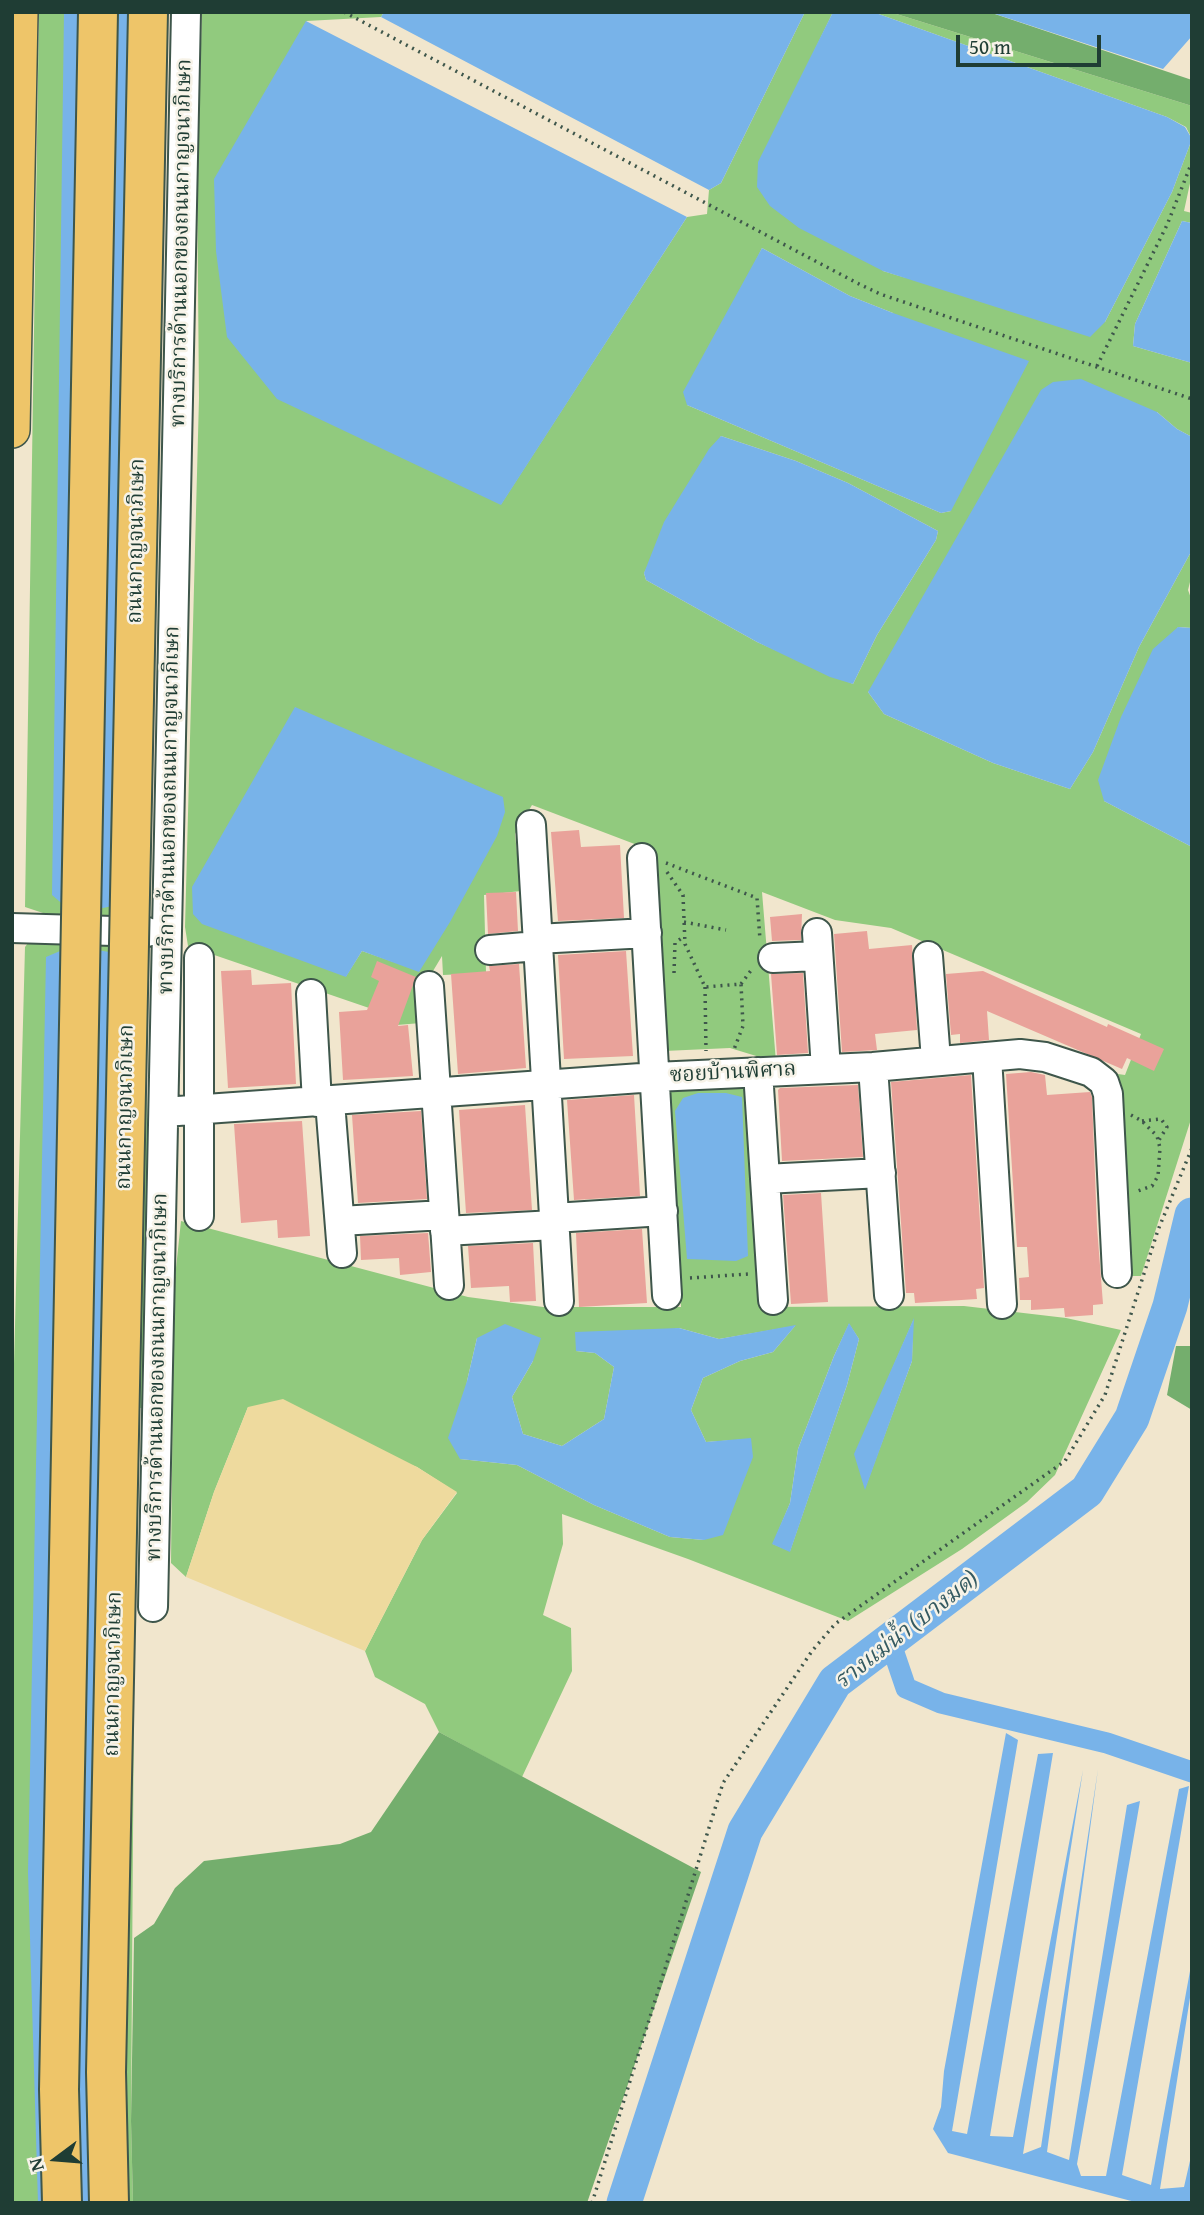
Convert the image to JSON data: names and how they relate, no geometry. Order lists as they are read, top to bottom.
{
  "streets": {
    "highway": ["ถนนกาญจนาภิเษก"],
    "street": ["ทางบริการด้านนอกของถนนกาญจนาภิเษก", "ซอยบ้านพิศาล"]
  },
  "crossings": [
    ["ทางบริการด้านนอกของถนนกาญจนาภิเษก", "ซอยบ้านพิศาล"]
  ],
  "water": ["รางแม่น้ำ (บางมด)"],
  "scale_bar": "50 m",
  "north": "left"
}
